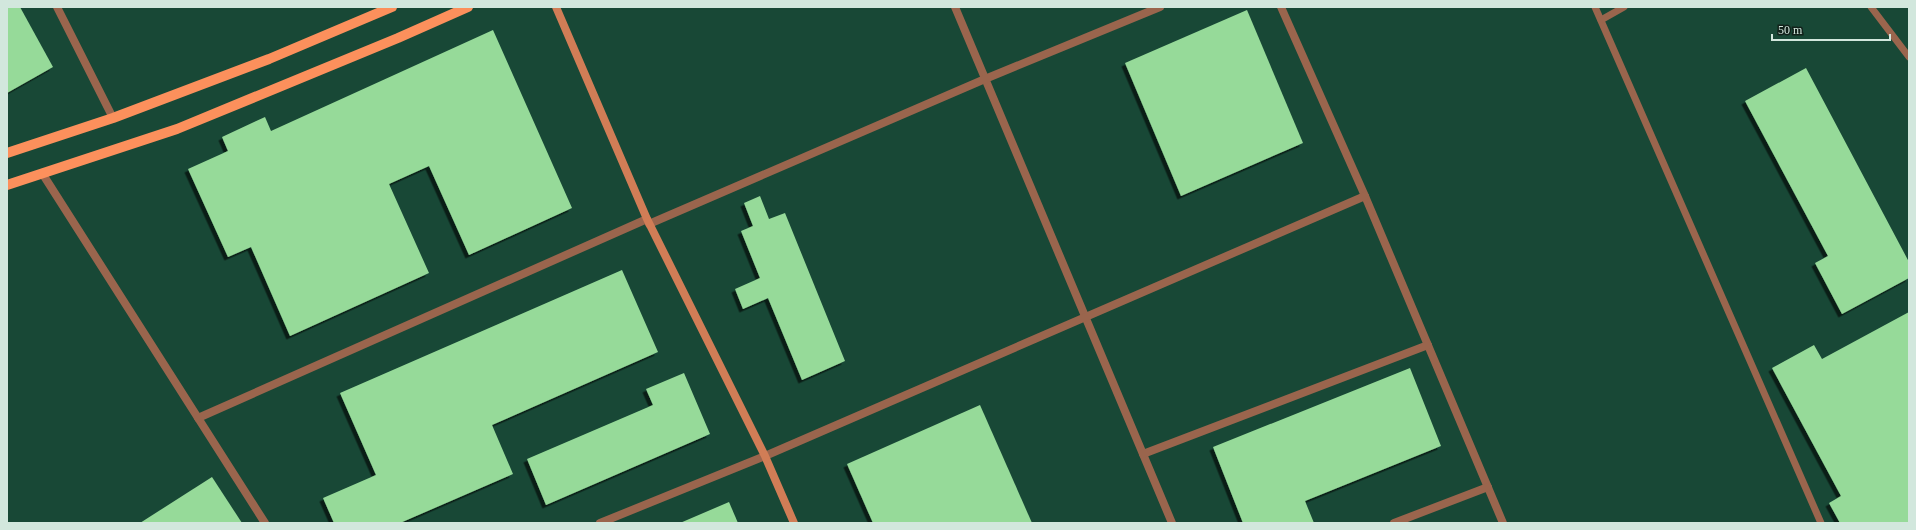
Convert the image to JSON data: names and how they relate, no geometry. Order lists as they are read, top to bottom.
{
  "scale_bar": "50 m"
}
